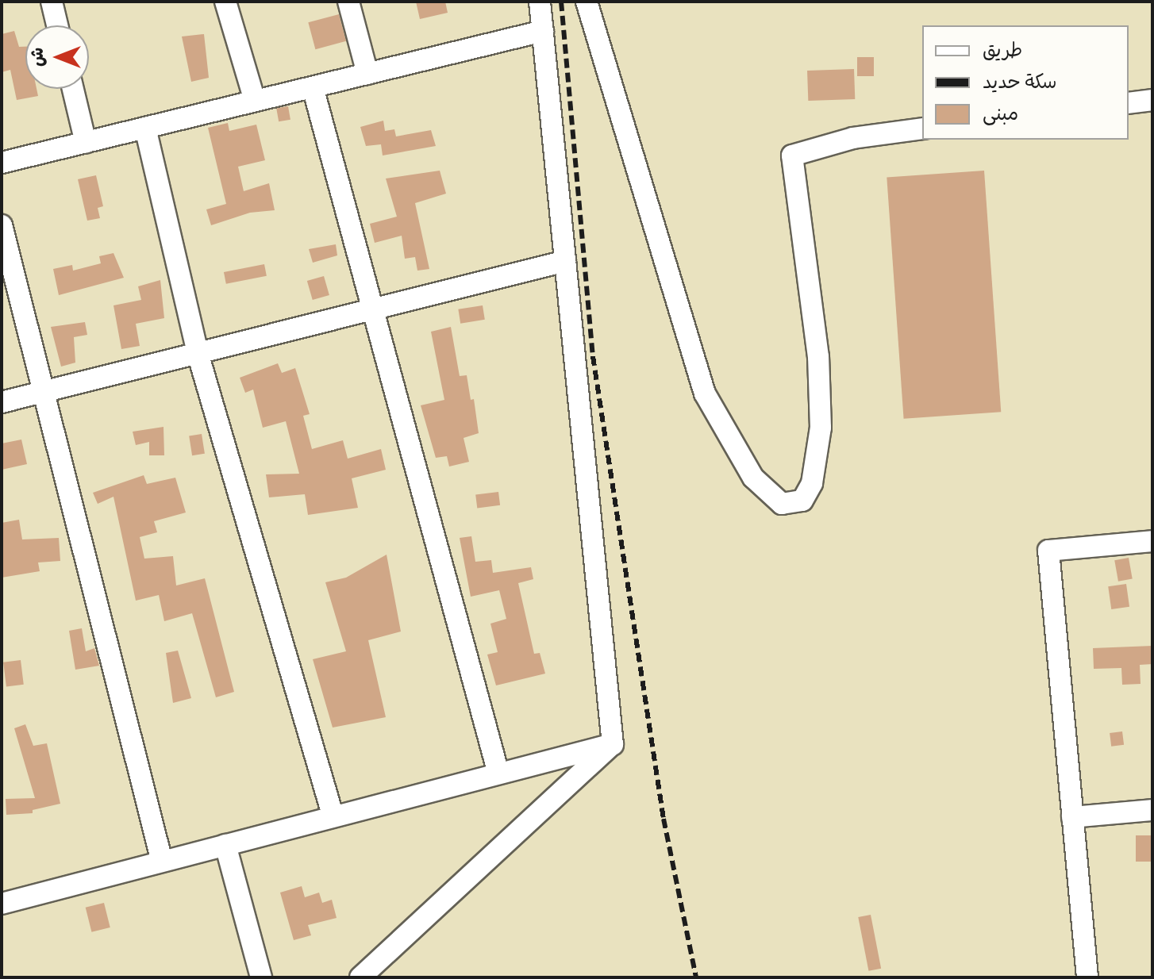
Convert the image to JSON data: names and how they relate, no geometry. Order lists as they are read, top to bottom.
{
  "legend": ["طريق", "سكة حديد", "مبنى"],
  "north": "left"
}
